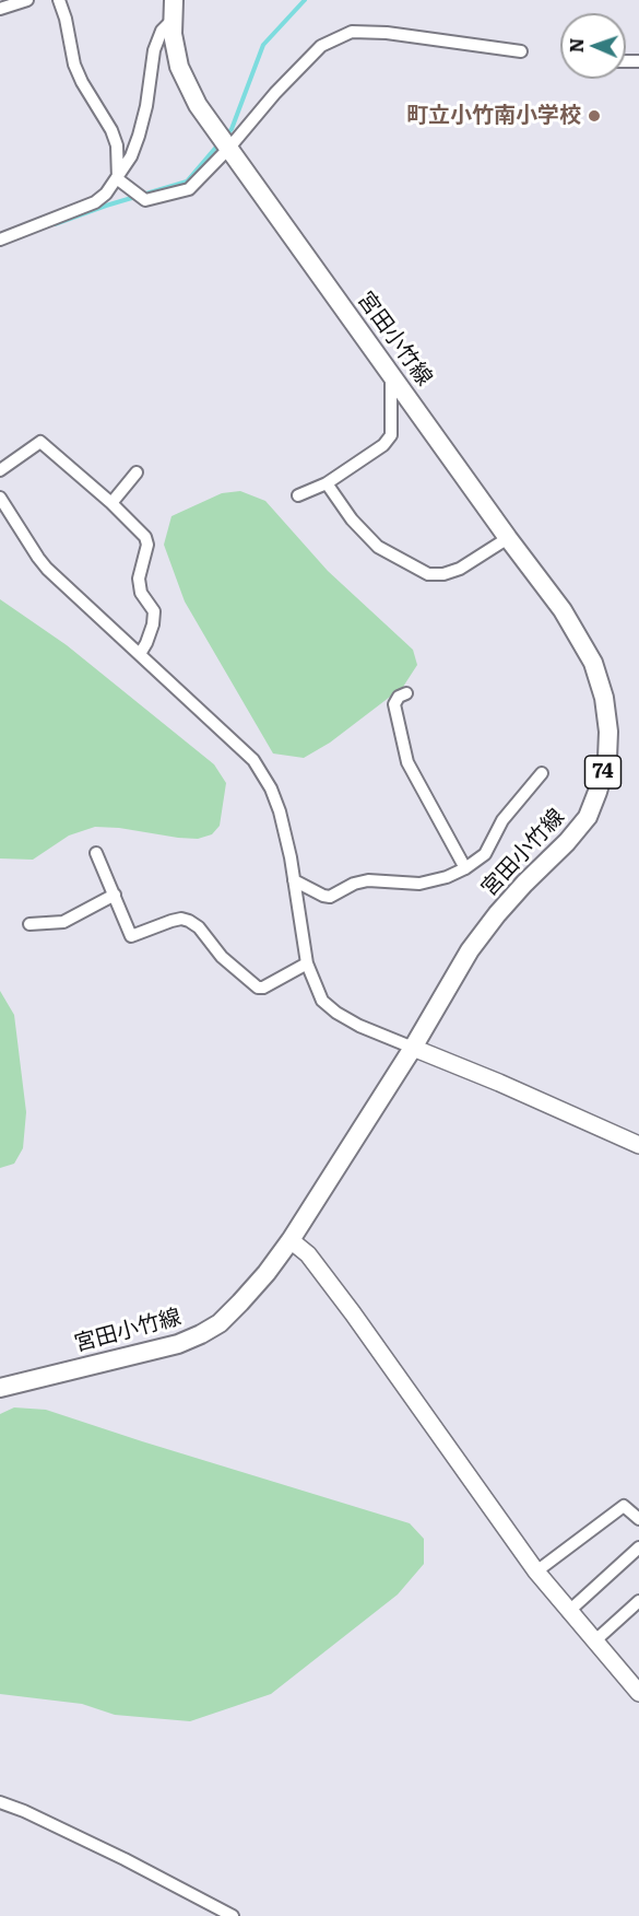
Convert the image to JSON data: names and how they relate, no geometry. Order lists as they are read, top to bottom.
{
  "streets": {
    "main road": ["宮田小竹線", "74"]
  },
  "places": ["町立小竹南小学校"],
  "north": "left"
}
